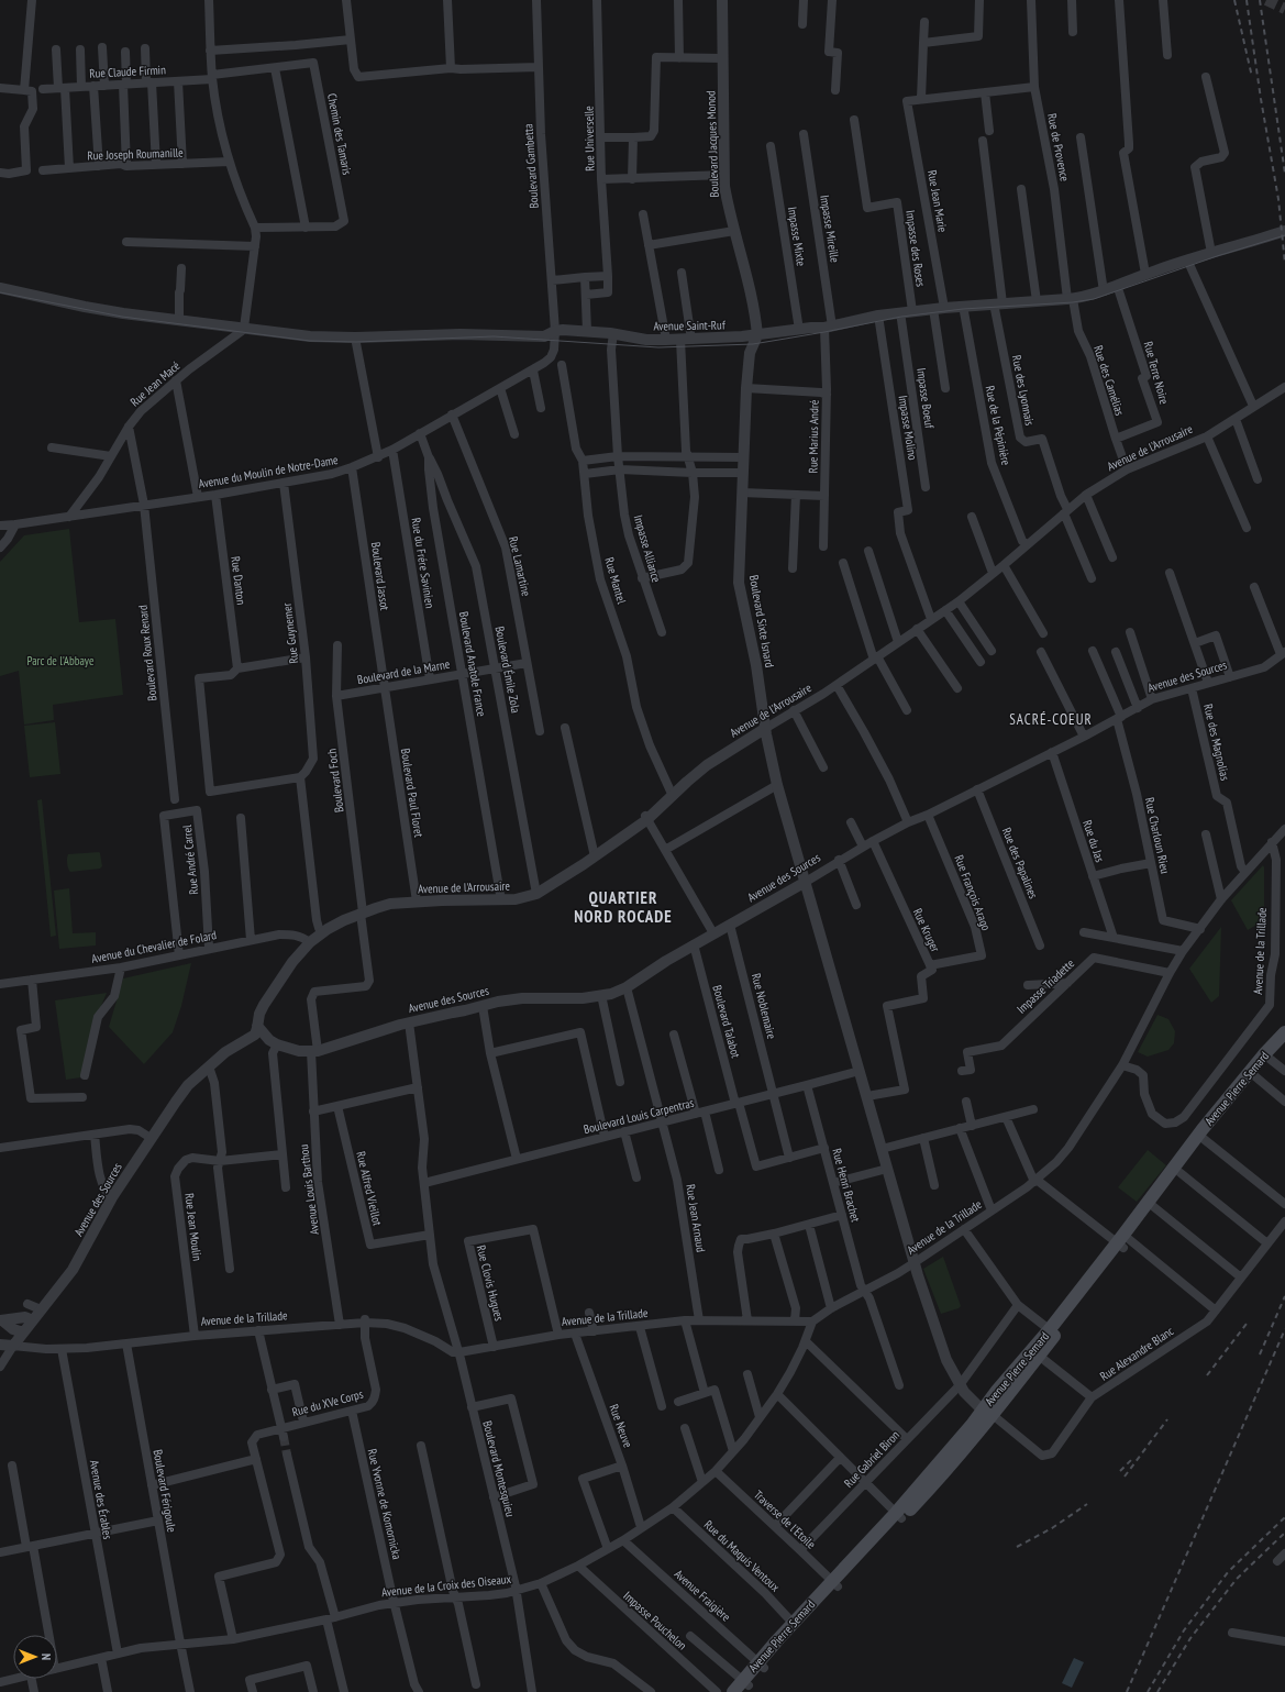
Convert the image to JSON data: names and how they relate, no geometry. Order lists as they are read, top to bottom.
{
  "streets": {
    "main road": ["Avenue Pierre Semard"],
    "street": [
      "Rue Claude Firmin",
      "Chemin des Tamaris",
      "Rue Universelle",
      "Boulevard Jacques Monod",
      "Rue de Provence",
      "Rue Joseph Roumanille",
      "Boulevard Gambetta",
      "Rue Jean Marie",
      "Impasse Mireille",
      "Impasse Mixte",
      "Impasse des Roses",
      "Avenue Saint-Ruf",
      "Rue Terre Noire",
      "Rue des Camélias",
      "Rue Jean Macé",
      "Rue des Lyonnais",
      "Impasse Boeuf",
      "Rue de la Pépinière",
      "Impasse Molino",
      "Rue Marius André",
      "Avenue de l'Arrousaire",
      "Avenue du Moulin de Notre-Dame",
      "Impasse Alliance",
      "Rue du Frére Savinien",
      "Rue Lamartine",
      "Boulevard Jassot",
      "Rue Danton",
      "Rue Mantel",
      "Boulevard Sixte Isnard",
      "Rue Guynemer",
      "Boulevard Roux Renard",
      "Boulevard Anatole France",
      "Boulevard Émile Zola",
      "Boulevard de la Marne",
      "Avenue des Sources",
      "Rue des Magnolias",
      "Boulevard Foch",
      "Boulevard Paul Floret",
      "Rue Charloun Rieu",
      "Rue du Jas",
      "Rue André Carrel",
      "Rue des Papalines",
      "Rue François Arago",
      "Rue Kruger",
      "Avenue du Chevalier de Folard",
      "Avenue de la Trillade",
      "Impasse Triadette",
      "Rue Noblemaire",
      "Boulevard Talabot",
      "Boulevard Louis Carpentras",
      "Rue Henri Brachet",
      "Rue Alfred Vieillot",
      "Avenue Louis Barthou",
      "Rue Jean Arnaud",
      "Rue Jean Moulin",
      "Rue Clovis Hugues",
      "Rue Alexandre Blanc",
      "Rue du XVe Corps",
      "Rue Neuve",
      "Rue Gabriel Biron",
      "Boulevard Montesquieu",
      "Boulevard Férigoule",
      "Avenue des Érables",
      "Rue Yvonne de Komornicka",
      "Traverse de l'Etoile",
      "Rue du Maquis Ventoux",
      "Avenue de la Croix des Oiseaux",
      "Avenue Fraigière",
      "Impasse Pouchelon"
    ]
  },
  "crossings": [
    ["Rue Claude Firmin", "Chemin des Tamaris"],
    ["Boulevard Jacques Monod", "Avenue Saint-Ruf"],
    ["Boulevard Jacques Monod", "Boulevard Sixte Isnard"],
    ["Rue de Provence", "Avenue Saint-Ruf"],
    ["Rue de Provence", "Rue des Camélias"],
    ["Boulevard Gambetta", "Avenue Saint-Ruf"],
    ["Boulevard Gambetta", "Avenue du Moulin de Notre-Dame"],
    ["Rue Jean Marie", "Avenue Saint-Ruf"],
    ["Impasse Mireille", "Avenue Saint-Ruf"],
    ["Impasse Mireille", "Rue Marius André"],
    ["Impasse Mixte", "Avenue Saint-Ruf"],
    ["Impasse des Roses", "Avenue Saint-Ruf"],
    ["Avenue Saint-Ruf", "Rue Terre Noire"],
    ["Avenue Saint-Ruf", "Rue des Camélias"],
    ["Avenue Saint-Ruf", "Rue des Lyonnais"],
    ["Avenue Saint-Ruf", "Impasse Boeuf"],
    ["Avenue Saint-Ruf", "Rue de la Pépinière"],
    ["Avenue Saint-Ruf", "Impasse Molino"],
    ["Avenue Saint-Ruf", "Rue Marius André"],
    ["Avenue Saint-Ruf", "Avenue du Moulin de Notre-Dame"],
    ["Avenue Saint-Ruf", "Boulevard Sixte Isnard"],
    ["Rue Terre Noire", "Rue des Camélias"],
    ["Rue des Camélias", "Avenue de l'Arrousaire"],
    ["Rue Jean Macé", "Avenue du Moulin de Notre-Dame"],
    ["Rue Jean Macé", "Boulevard Roux Renard"],
    ["Rue des Lyonnais", "Avenue de l'Arrousaire"],
    ["Rue de la Pépinière", "Avenue de l'Arrousaire"],
    ["Impasse Molino", "Avenue de l'Arrousaire"],
    ["Avenue de l'Arrousaire", "Rue Mantel"],
    ["Avenue de l'Arrousaire", "Boulevard Sixte Isnard"],
    ["Avenue de l'Arrousaire", "Boulevard Anatole France"],
    ["Avenue de l'Arrousaire", "Boulevard Émile Zola"],
    ["Avenue de l'Arrousaire", "Avenue des Sources"],
    ["Avenue de l'Arrousaire", "Boulevard Foch"],
    ["Avenue de l'Arrousaire", "Boulevard Paul Floret"],
    ["Avenue de l'Arrousaire", "Avenue du Chevalier de Folard"],
    ["Avenue du Moulin de Notre-Dame", "Rue du Frére Savinien"],
    ["Avenue du Moulin de Notre-Dame", "Rue Lamartine"],
    ["Avenue du Moulin de Notre-Dame", "Boulevard Jassot"],
    ["Avenue du Moulin de Notre-Dame", "Rue Danton"],
    ["Avenue du Moulin de Notre-Dame", "Rue Guynemer"],
    ["Avenue du Moulin de Notre-Dame", "Boulevard Roux Renard"],
    ["Avenue du Moulin de Notre-Dame", "Boulevard Anatole France"],
    ["Rue du Frére Savinien", "Boulevard de la Marne"],
    ["Rue Lamartine", "Boulevard de la Marne"],
    ["Boulevard Jassot", "Boulevard de la Marne"],
    ["Boulevard Jassot", "Boulevard Paul Floret"],
    ["Boulevard Sixte Isnard", "Avenue des Sources"],
    ["Boulevard Sixte Isnard", "Rue Kruger"],
    ["Boulevard Sixte Isnard", "Avenue de la Trillade"],
    ["Boulevard Sixte Isnard", "Avenue Pierre Semard"],
    ["Boulevard Sixte Isnard", "Boulevard Louis Carpentras"],
    ["Boulevard Sixte Isnard", "Rue Alexandre Blanc"],
    ["Boulevard Sixte Isnard", "Rue Gabriel Biron"],
    ["Boulevard Anatole France", "Boulevard Émile Zola"],
    ["Boulevard Anatole France", "Boulevard de la Marne"],
    ["Boulevard Émile Zola", "Boulevard de la Marne"],
    ["Boulevard de la Marne", "Boulevard Foch"],
    ["Boulevard de la Marne", "Boulevard Paul Floret"],
    ["Avenue des Sources", "Rue des Magnolias"],
    ["Avenue des Sources", "Boulevard Foch"],
    ["Avenue des Sources", "Rue Charloun Rieu"],
    ["Avenue des Sources", "Rue du Jas"],
    ["Avenue des Sources", "Rue des Papalines"],
    ["Avenue des Sources", "Rue François Arago"],
    ["Avenue des Sources", "Rue Kruger"],
    ["Avenue des Sources", "Avenue de la Trillade"],
    ["Avenue des Sources", "Rue Noblemaire"],
    ["Avenue des Sources", "Boulevard Talabot"],
    ["Avenue des Sources", "Avenue Louis Barthou"],
    ["Avenue des Sources", "Rue Jean Arnaud"],
    ["Avenue des Sources", "Boulevard Montesquieu"],
    ["Rue des Magnolias", "Avenue de la Trillade"],
    ["Boulevard Foch", "Avenue Louis Barthou"],
    ["Rue Charloun Rieu", "Avenue de la Trillade"],
    ["Rue André Carrel", "Avenue du Chevalier de Folard"],
    ["Rue François Arago", "Rue Kruger"],
    ["Avenue de la Trillade", "Impasse Triadette"],
    ["Avenue de la Trillade", "Rue Henri Brachet"],
    ["Avenue de la Trillade", "Avenue Louis Barthou"],
    ["Avenue de la Trillade", "Rue Jean Arnaud"],
    ["Avenue de la Trillade", "Rue Jean Moulin"],
    ["Avenue de la Trillade", "Rue Clovis Hugues"],
    ["Avenue de la Trillade", "Rue du XVe Corps"],
    ["Avenue de la Trillade", "Rue Neuve"],
    ["Avenue de la Trillade", "Boulevard Montesquieu"],
    ["Avenue de la Trillade", "Boulevard Férigoule"],
    ["Avenue de la Trillade", "Avenue des Érables"],
    ["Avenue de la Trillade", "Avenue de la Croix des Oiseaux"],
    ["Rue Noblemaire", "Boulevard Talabot"],
    ["Rue Noblemaire", "Boulevard Louis Carpentras"],
    ["Boulevard Talabot", "Boulevard Louis Carpentras"],
    ["Avenue Pierre Semard", "Rue Alexandre Blanc"],
    ["Avenue Pierre Semard", "Traverse de l'Etoile"],
    ["Avenue Pierre Semard", "Rue du Maquis Ventoux"],
    ["Avenue Pierre Semard", "Avenue Fraigière"],
    ["Boulevard Louis Carpentras", "Rue Henri Brachet"],
    ["Boulevard Louis Carpentras", "Rue Jean Arnaud"],
    ["Boulevard Louis Carpentras", "Boulevard Montesquieu"],
    ["Rue Alfred Vieillot", "Boulevard Montesquieu"],
    ["Rue du XVe Corps", "Rue Yvonne de Komornicka"],
    ["Rue Neuve", "Avenue de la Croix des Oiseaux"],
    ["Rue Gabriel Biron", "Traverse de l'Etoile"],
    ["Boulevard Montesquieu", "Avenue de la Croix des Oiseaux"],
    ["Boulevard Férigoule", "Avenue de la Croix des Oiseaux"],
    ["Avenue des Érables", "Avenue de la Croix des Oiseaux"],
    ["Rue Yvonne de Komornicka", "Avenue de la Croix des Oiseaux"],
    ["Traverse de l'Etoile", "Avenue de la Croix des Oiseaux"],
    ["Rue du Maquis Ventoux", "Avenue de la Croix des Oiseaux"],
    ["Avenue de la Croix des Oiseaux", "Avenue Fraigière"],
    ["Avenue de la Croix des Oiseaux", "Impasse Pouchelon"]
  ],
  "districts": ["SACRÉ-COEUR", "QUARTIER NORD ROCADE"],
  "parks": ["Parc de l'Abbaye"],
  "north": "right"
}
